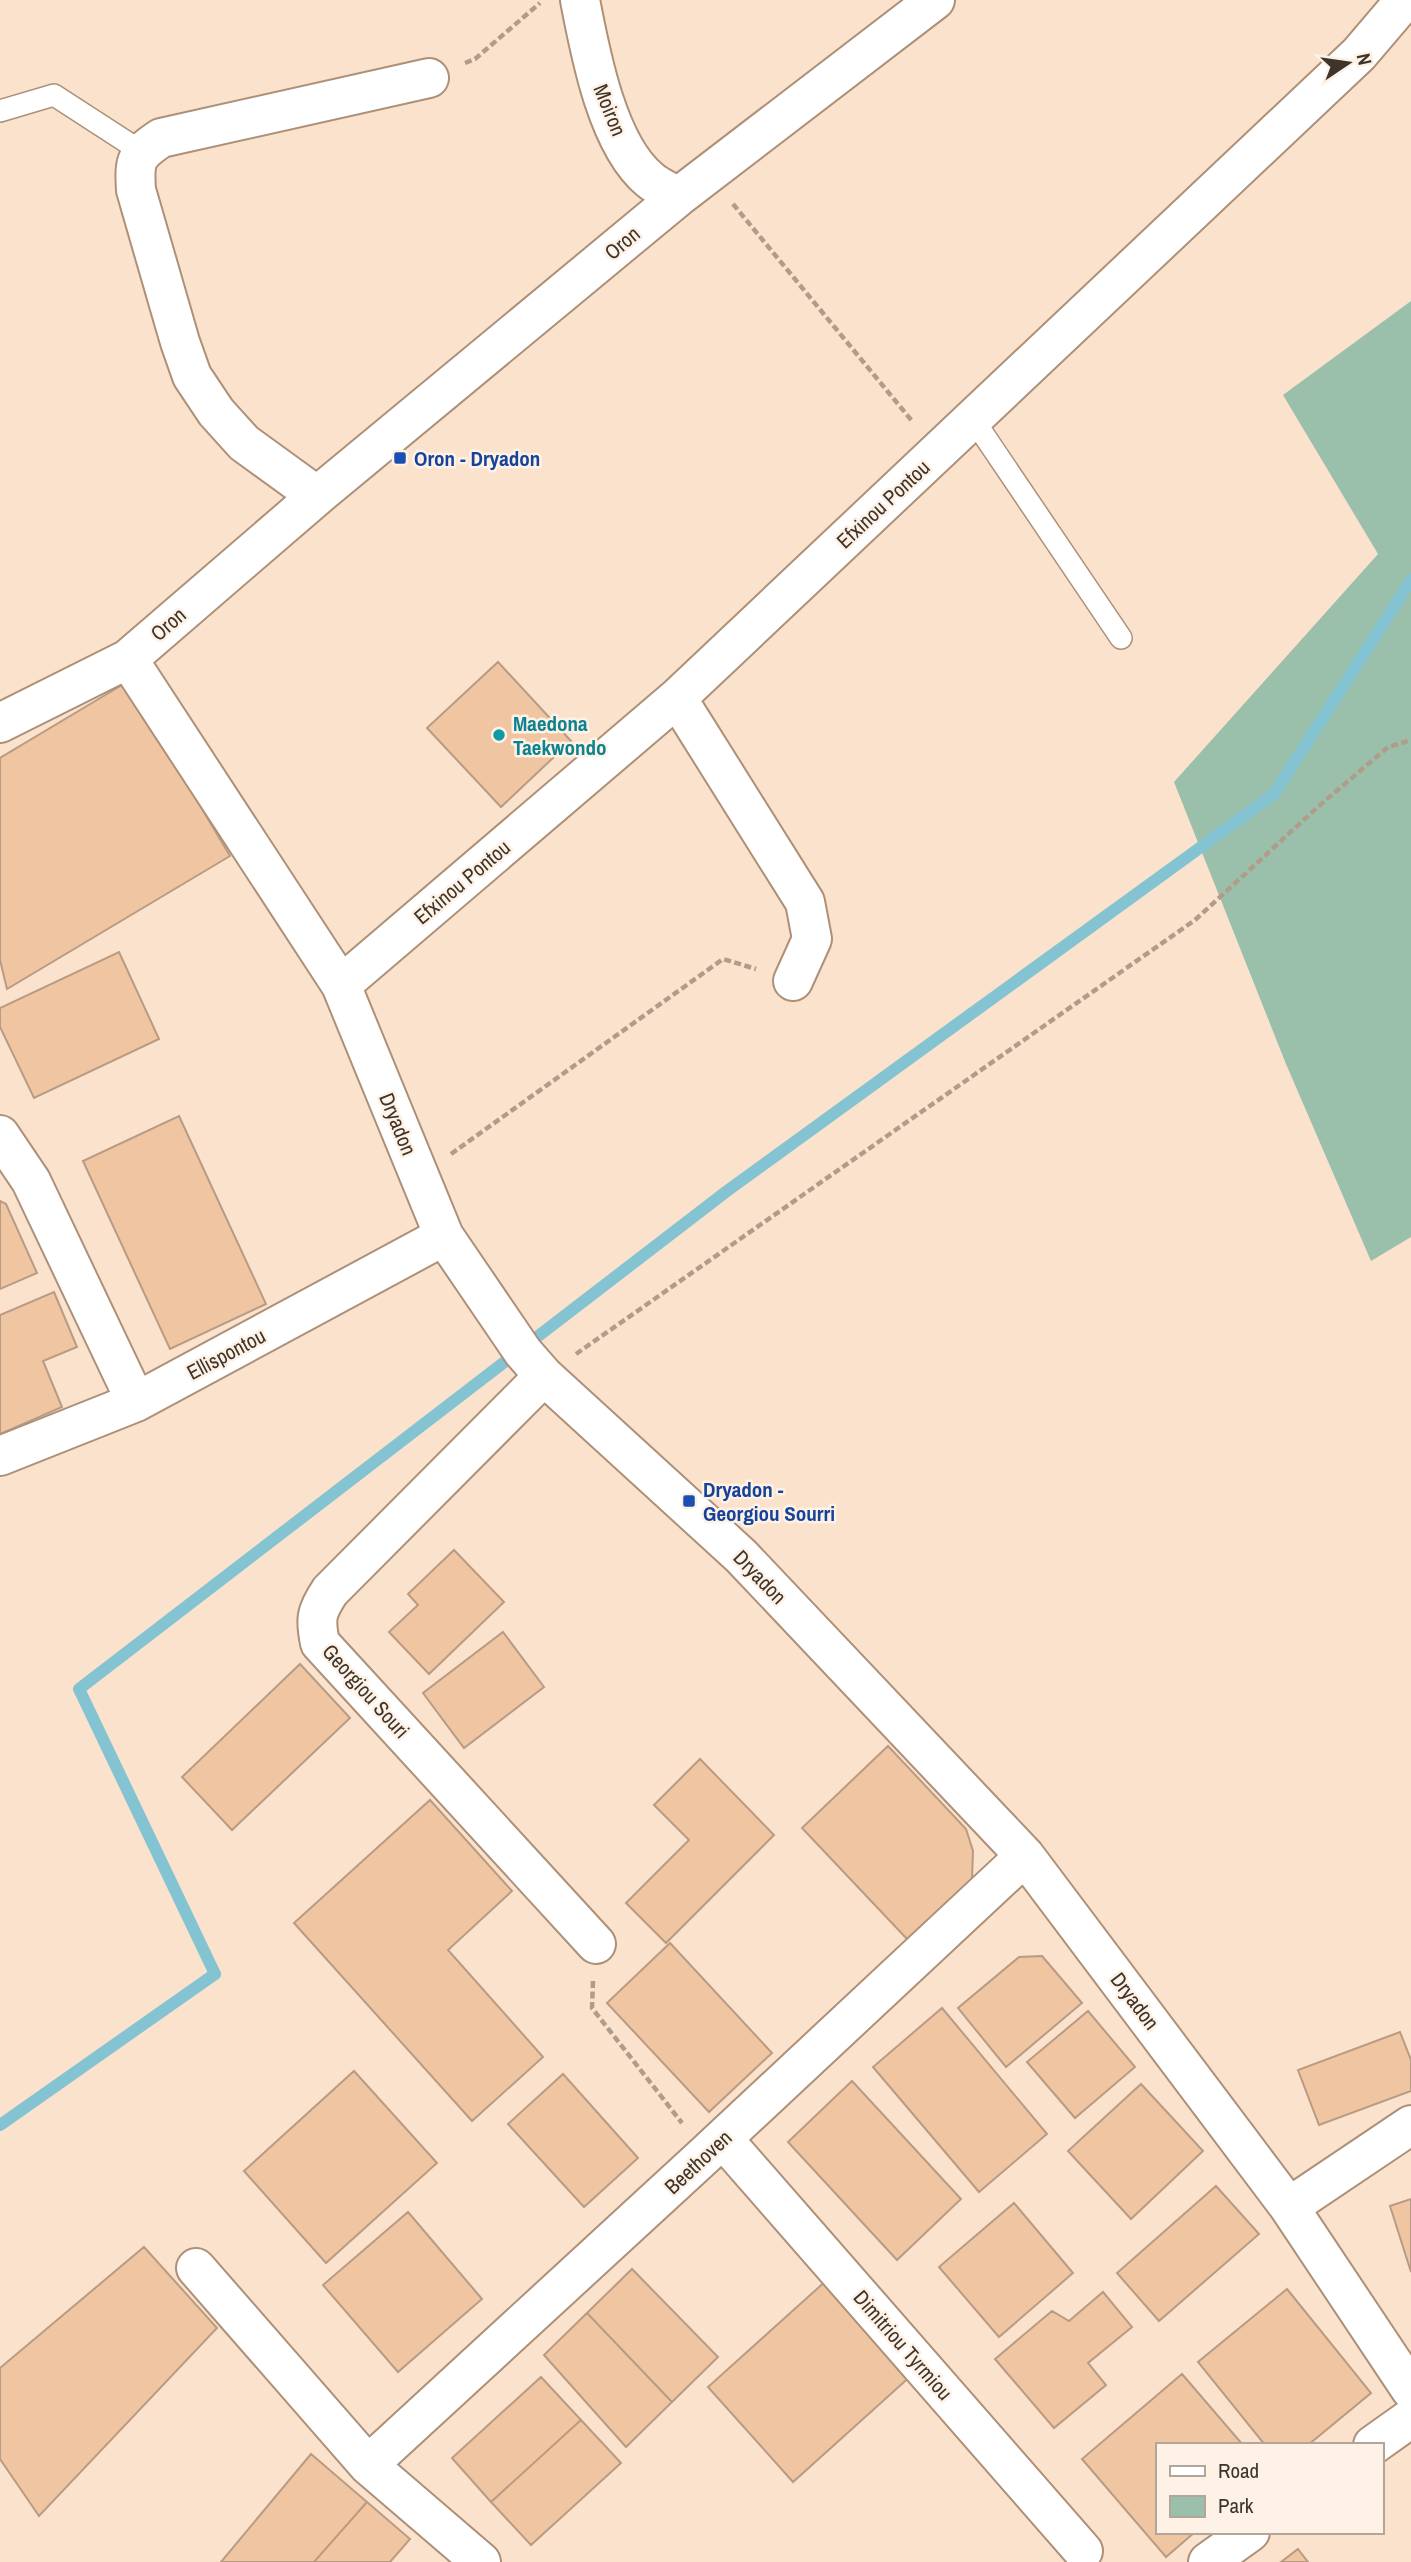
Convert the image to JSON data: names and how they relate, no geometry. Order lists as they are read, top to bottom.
{
  "streets": {
    "street": [
      "Moiron",
      "Oron",
      "Efxinou Pontou",
      "Dryadon",
      "Ellispontou",
      "Georgiou Souri",
      "Beethoven",
      "Dimitriou Tyrmiou"
    ]
  },
  "crossings": [
    ["Moiron", "Oron"],
    ["Oron", "Dryadon"],
    ["Efxinou Pontou", "Dryadon"],
    ["Dryadon", "Ellispontou"],
    ["Dryadon", "Georgiou Souri"],
    ["Dryadon", "Beethoven"],
    ["Beethoven", "Dimitriou Tyrmiou"]
  ],
  "places": {
    "transit": ["Oron - Dryadon", "Dryadon - Georgiou Sourri"],
    "other": ["Maedona Taekwondo"]
  },
  "legend": ["Road", "Park"],
  "north": "right"
}
